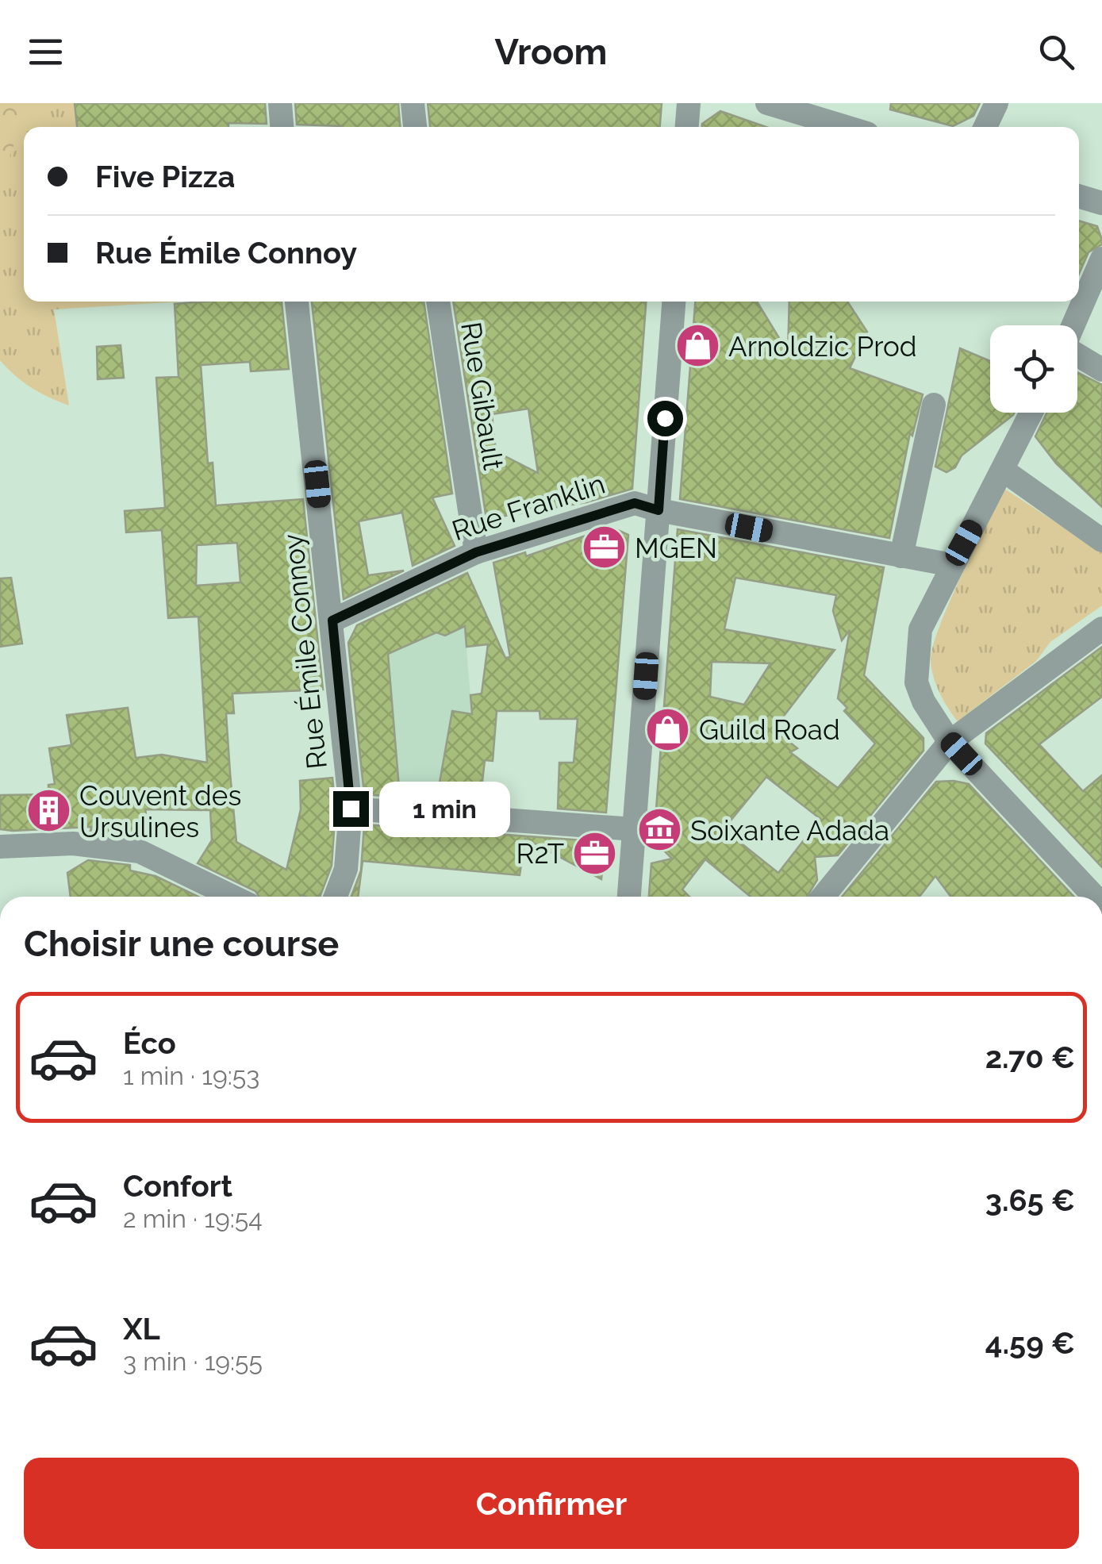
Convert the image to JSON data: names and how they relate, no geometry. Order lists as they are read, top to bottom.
{
  "streets": {
    "street": ["Rue Gibault", "Rue Franklin", "Rue Émile Connoy"]
  },
  "crossings": [
    ["Rue Gibault", "Rue Franklin"],
    ["Rue Franklin", "Rue Émile Connoy"]
  ],
  "places": {
    "shop": ["Arnoldzic Prod", "Guild Road"],
    "office": ["MGEN", "R2T"],
    "building": ["Couvent des Ursulines"],
    "museum": ["Soixante Adada"]
  },
  "page": {
    "header": "Vroom",
    "banner": ["Five Pizza", "Rue Émile Connoy"],
    "bubble": "1 min",
    "heading": "Choisir une course",
    "list": [
      {
        "name": "Éco",
        "note": "1 min · 19:53",
        "value": "2.70 €"
      },
      {
        "name": "Confort",
        "note": "2 min · 19:54",
        "value": "3.65 €"
      },
      {
        "name": "XL",
        "note": "3 min · 19:55",
        "value": "4.59 €"
      }
    ],
    "buttons": "Confirmer"
  }
}
